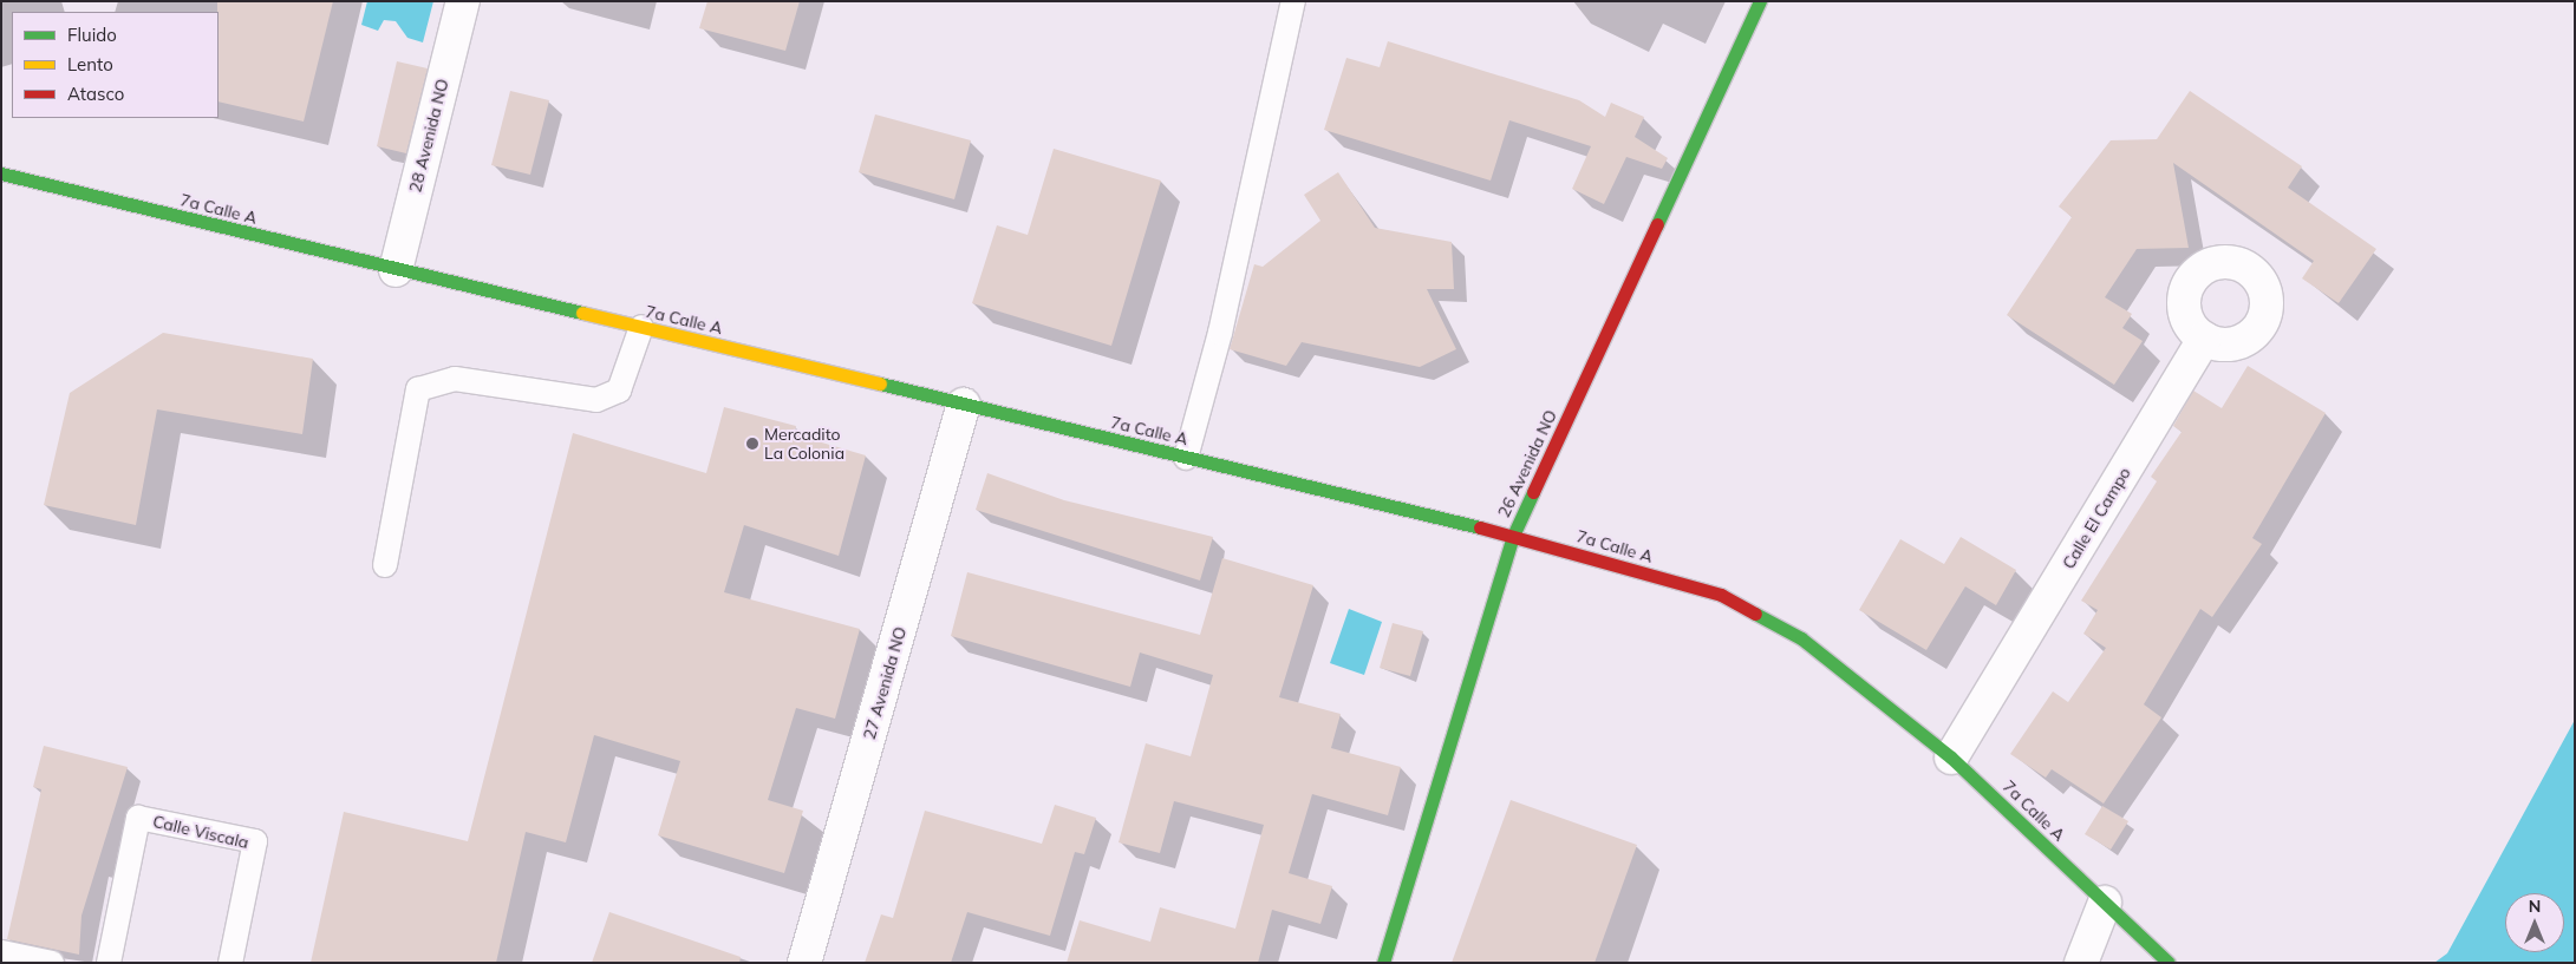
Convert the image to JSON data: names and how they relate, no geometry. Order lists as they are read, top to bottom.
{
  "streets": {
    "street": [
      "28 Avenida NO",
      "7a Calle A",
      "26 Avenida NO",
      "Calle El Campo",
      "27 Avenida NO"
    ],
    "lane": ["Calle Viscala"]
  },
  "crossings": [
    ["28 Avenida NO", "7a Calle A"],
    ["7a Calle A", "26 Avenida NO"],
    ["7a Calle A", "Calle El Campo"],
    ["7a Calle A", "27 Avenida NO"]
  ],
  "places": ["Mercadito La Colonia"],
  "legend": ["Fluido", "Lento", "Atasco"],
  "north": "top"
}
